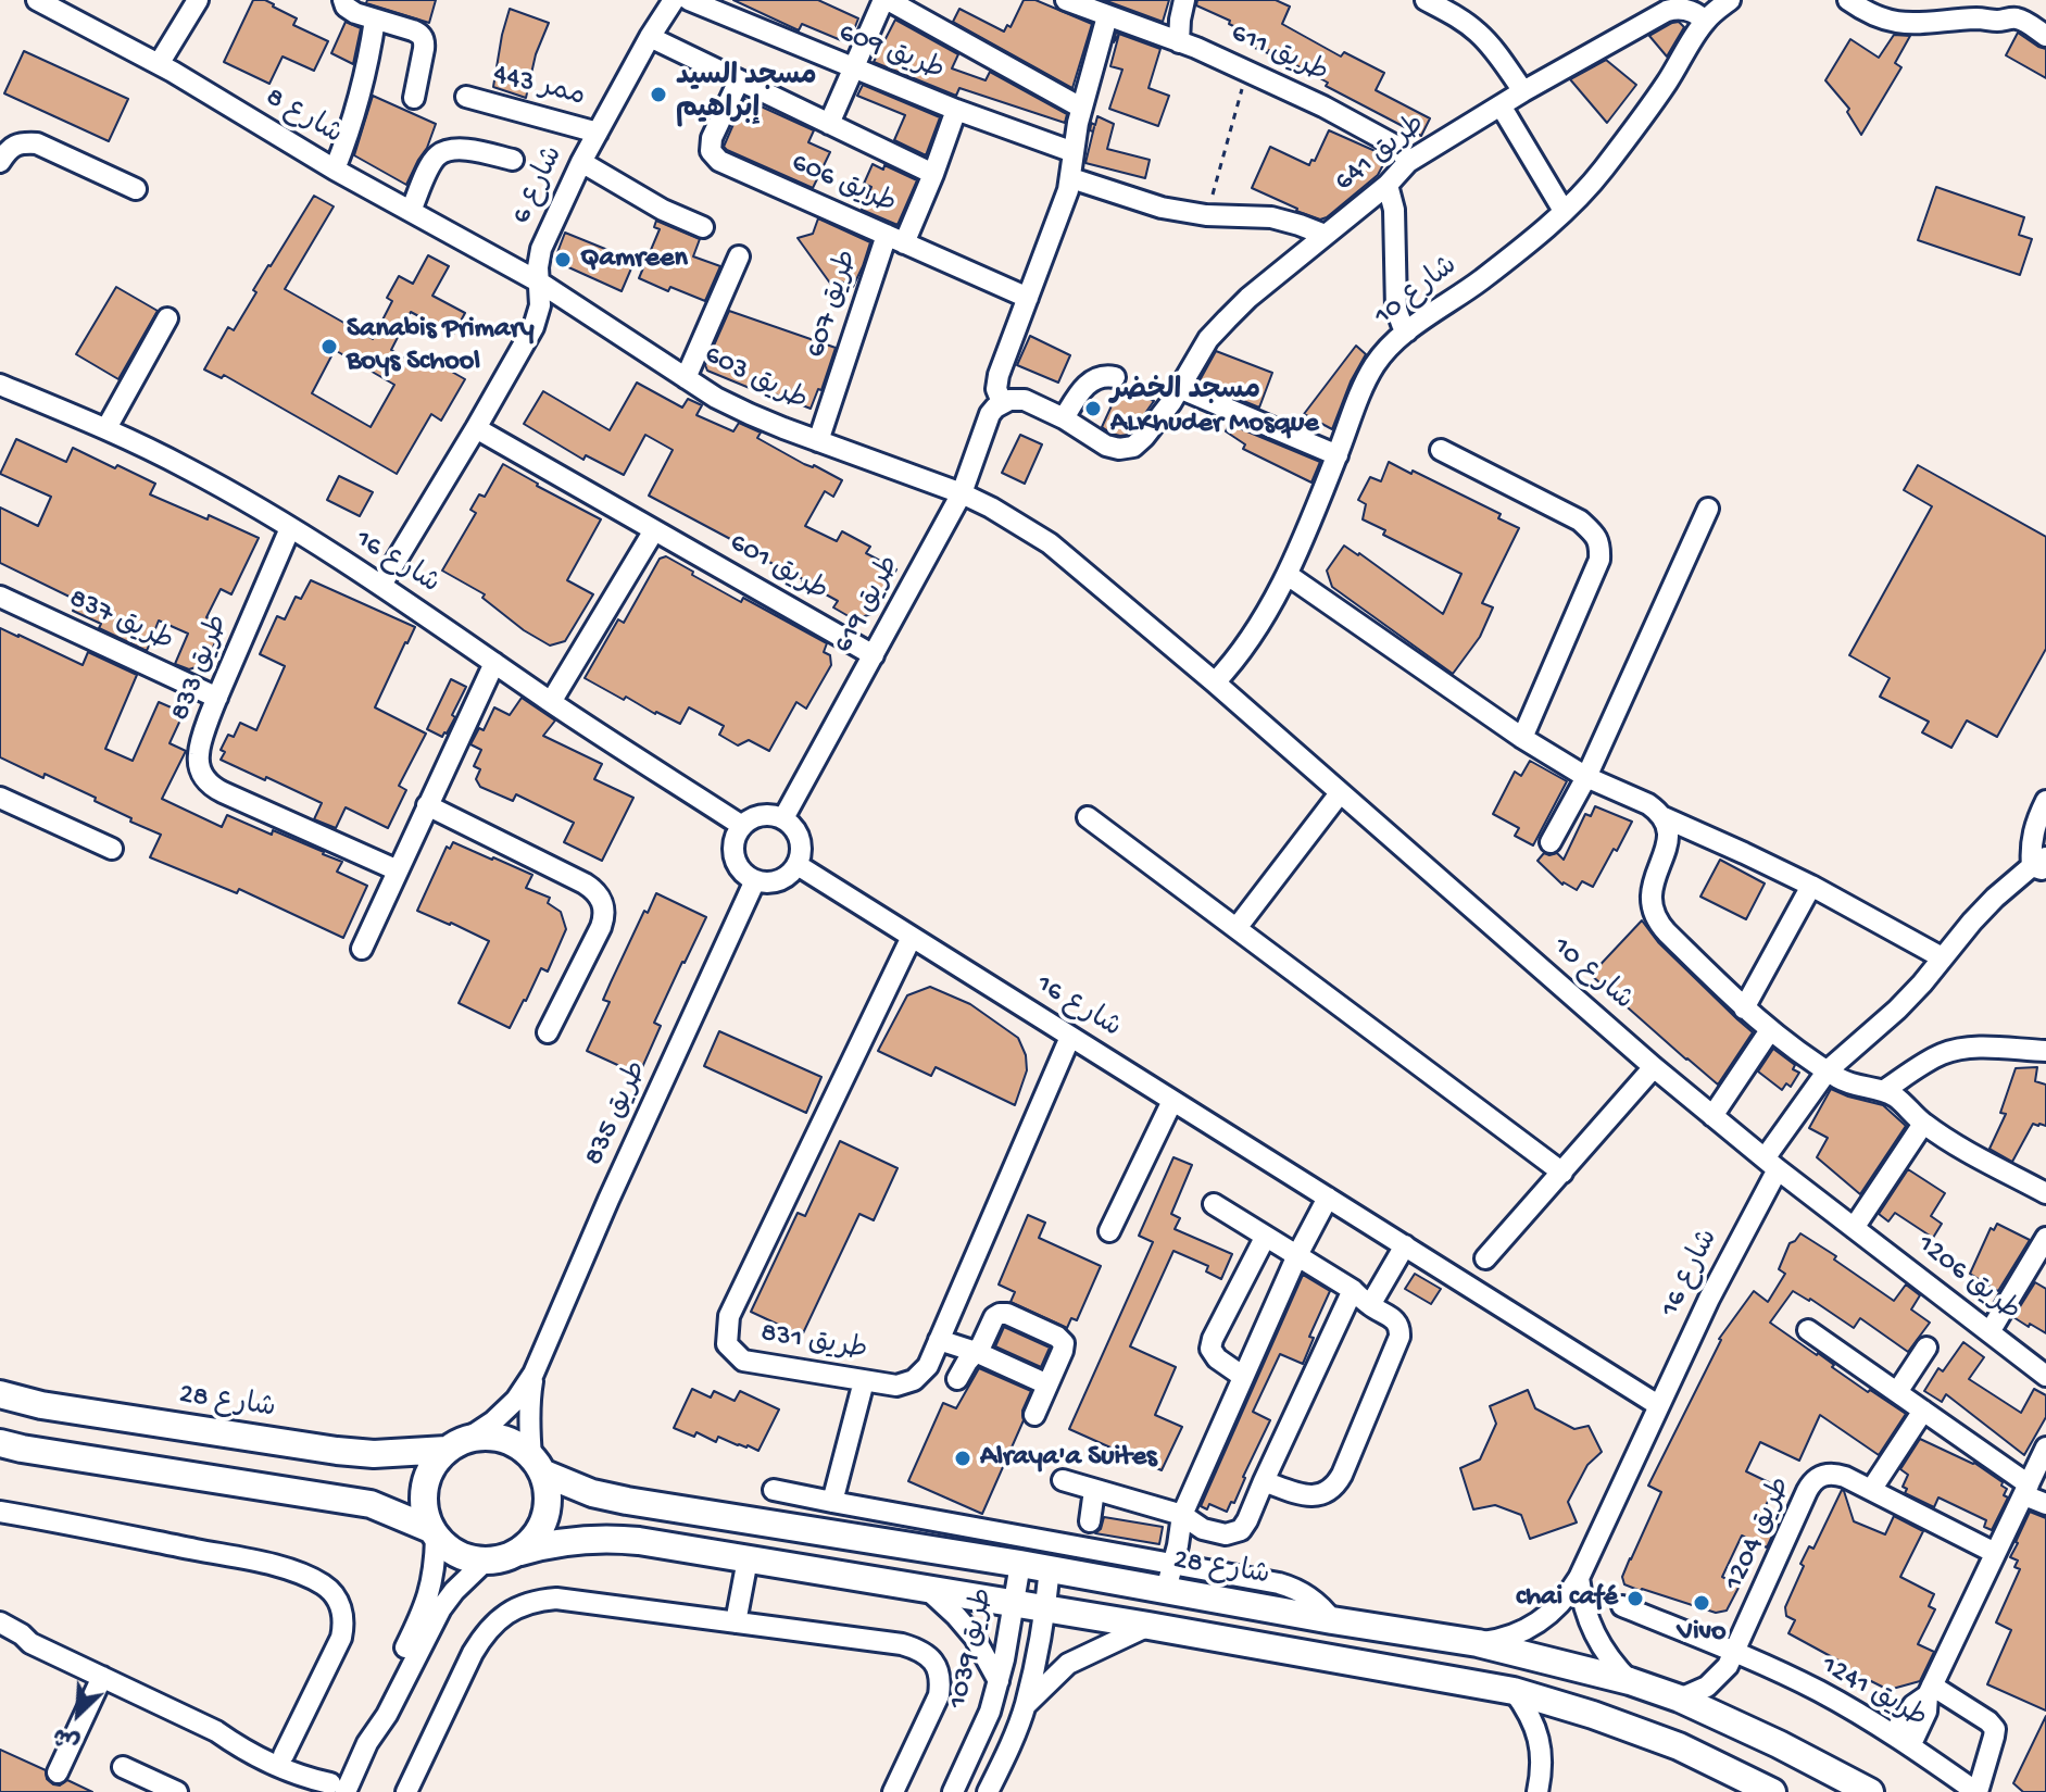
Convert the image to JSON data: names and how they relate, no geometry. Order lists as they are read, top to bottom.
{
  "streets": {
    "main road": ["شارع 28"],
    "street": [
      "طريق 609",
      "طريق 611",
      "ممر 443",
      "شارع 8",
      "طريق 641",
      "طريق 606",
      "شارع 6",
      "شارع 10",
      "طريق 607",
      "طريق 603",
      "شارع 16",
      "طريق 601",
      "طريق 619",
      "طريق 837",
      "طريق 833",
      "طريق 835",
      "طريق 1206",
      "طريق 831",
      "طريق 1204",
      "طريق 1039",
      "طريق 1241"
    ]
  },
  "crossings": [
    ["طريق 609", "طريق 607"],
    ["طريق 609", "طريق 619"],
    ["طريق 611", "طريق 641"],
    ["طريق 611", "طريق 619"],
    ["ممر 443", "شارع 6"],
    ["شارع 8", "شارع 6"],
    ["شارع 8", "طريق 603"],
    ["طريق 641", "شارع 10"],
    ["طريق 606", "طريق 607"],
    ["طريق 606", "طريق 619"],
    ["شارع 6", "طريق 603"],
    ["شارع 6", "شارع 16"],
    ["شارع 6", "طريق 601"],
    ["شارع 10", "طريق 603"],
    ["شارع 10", "شارع 16"],
    ["شارع 10", "طريق 619"],
    ["شارع 10", "طريق 1206"],
    ["طريق 607", "طريق 603"],
    ["طريق 603", "طريق 619"],
    ["شارع 16", "طريق 619"],
    ["شارع 16", "طريق 833"],
    ["شارع 16", "طريق 835"],
    ["شارع 16", "طريق 1206"],
    ["شارع 16", "طريق 831"],
    ["شارع 16", "شارع 28"],
    ["طريق 601", "طريق 619"],
    ["طريق 619", "طريق 835"],
    ["طريق 837", "طريق 833"],
    ["طريق 835", "شارع 28"],
    ["شارع 28", "طريق 1039"],
    ["طريق 1204", "طريق 1241"]
  ],
  "places": [
    "مسجد السيد إبراهيم",
    "Qamreen",
    "Sanabis Primary Boys School",
    "مسجد الخضر ALKhuder Mosque",
    "Alraya'a Suites",
    "chai café",
    "Vivo"
  ],
  "north": "bottom left"
}
